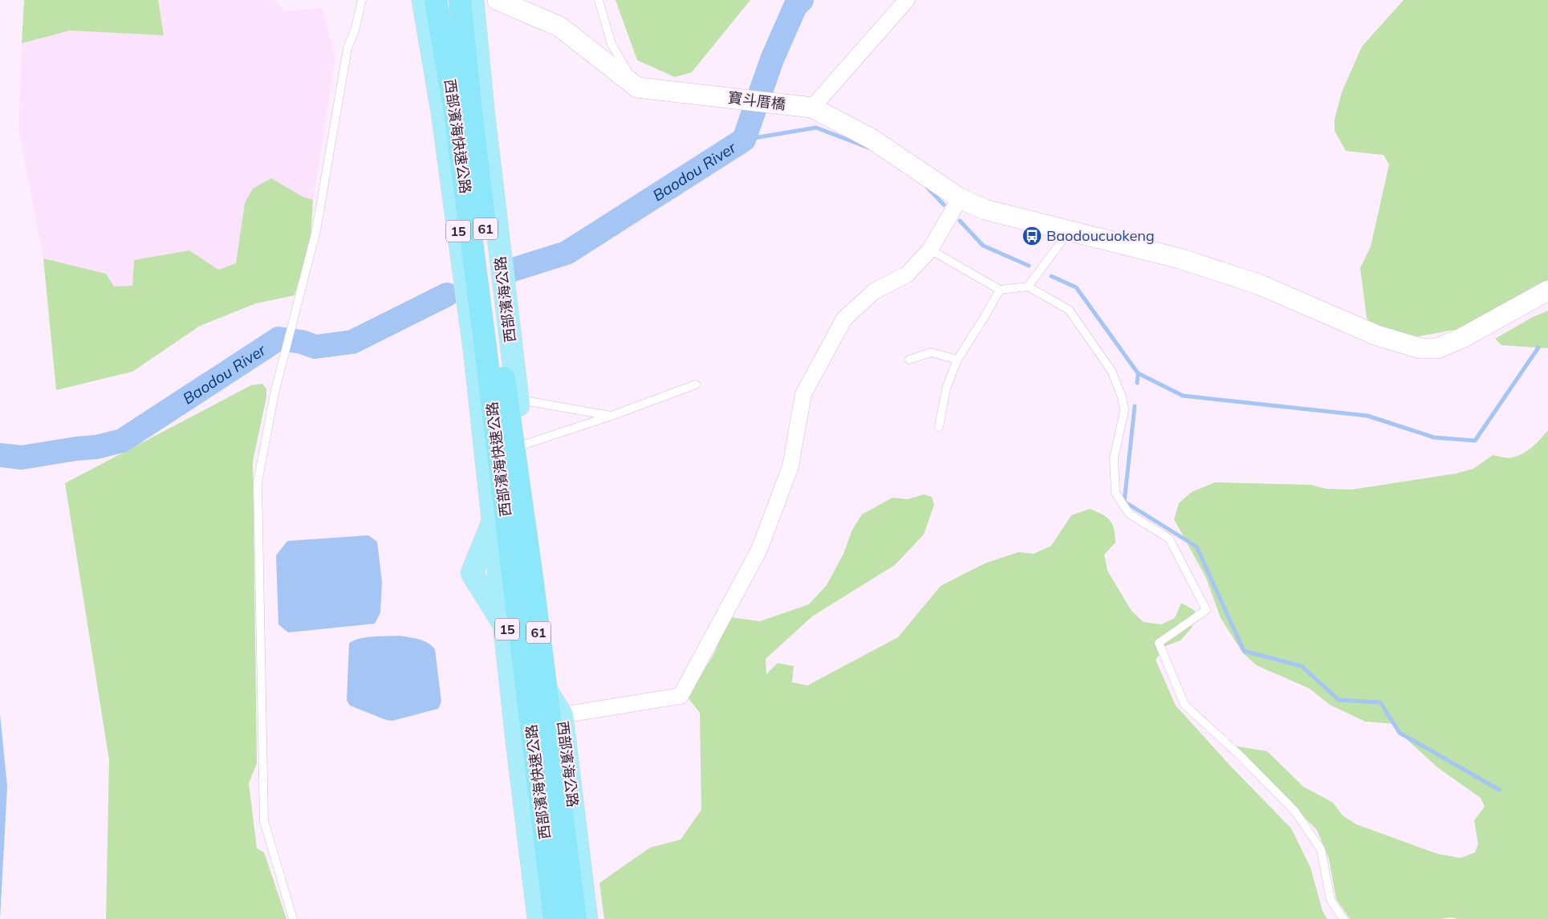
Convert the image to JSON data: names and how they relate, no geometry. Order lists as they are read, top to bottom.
{
  "streets": {
    "highway": ["西部濱海快速公路", "61"],
    "main road": ["15", "西部濱海公路"],
    "street": ["寶斗厝橋"]
  },
  "water": ["Baodou River"],
  "places": {
    "bus stop": ["Baodoucuokeng"]
  }
}
